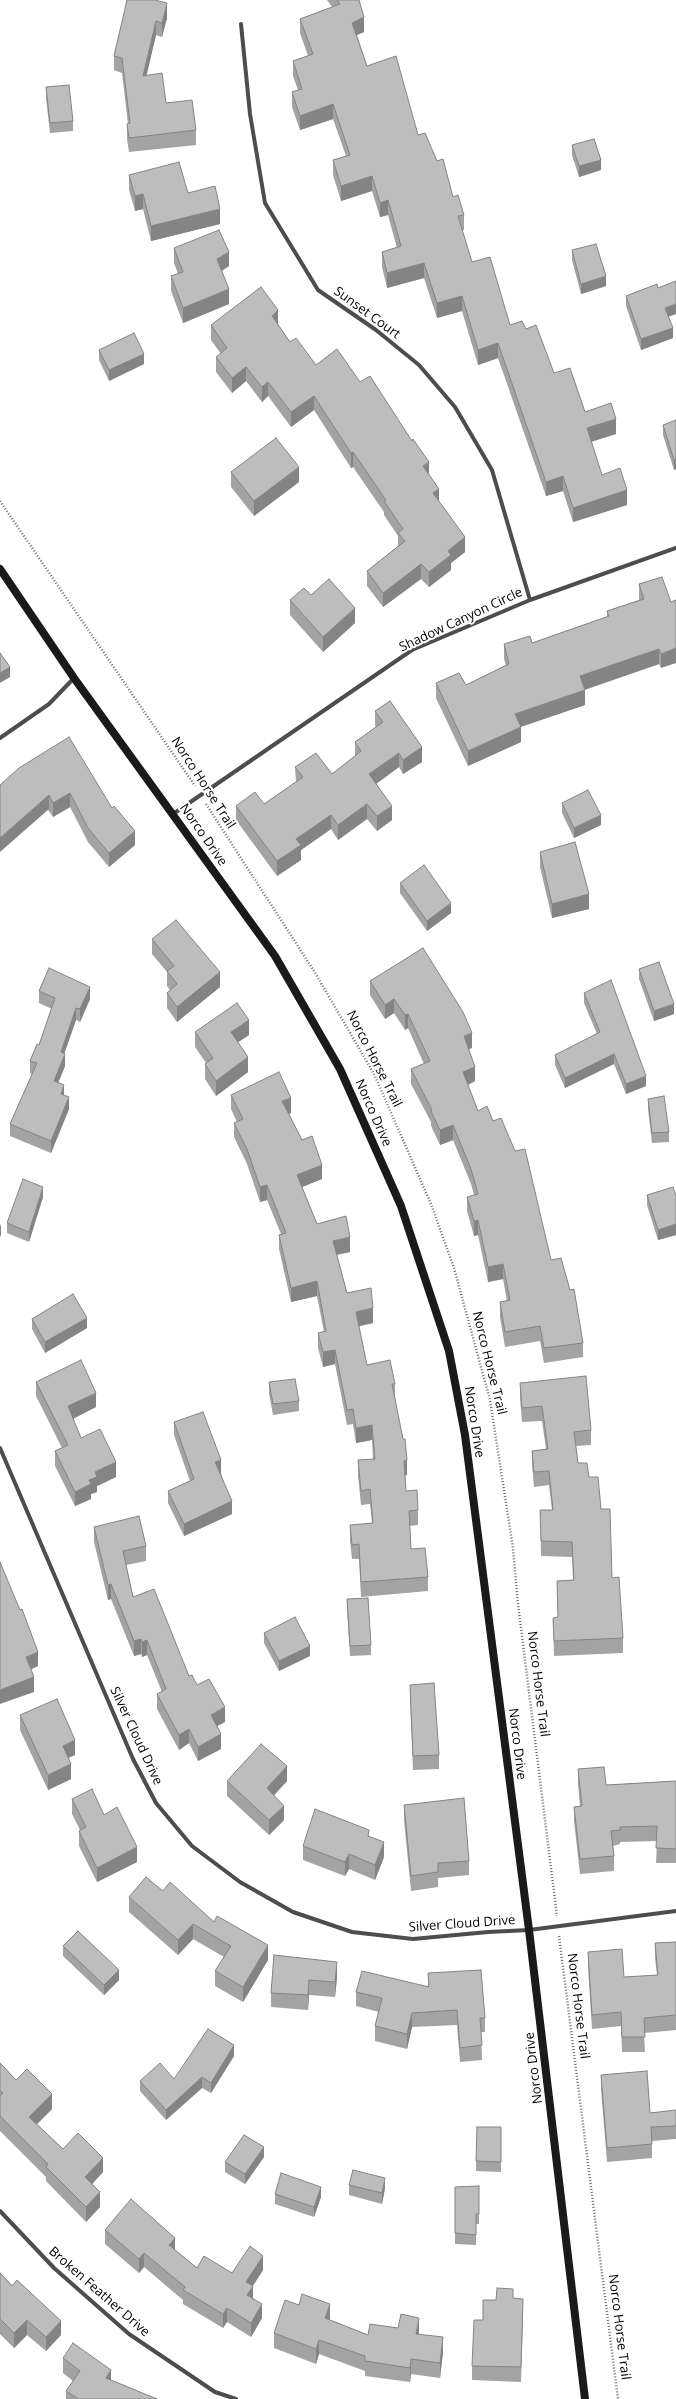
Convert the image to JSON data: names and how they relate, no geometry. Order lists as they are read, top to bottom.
{
  "streets": {
    "main road": ["Norco Drive"],
    "street": [
      "Sunset Court",
      "Shadow Canyon Circle",
      "Silver Cloud Drive",
      "Broken Feather Drive"
    ],
    "path": ["Norco Horse Trail"]
  },
  "crossings": [
    ["Sunset Court", "Shadow Canyon Circle"],
    ["Shadow Canyon Circle", "Norco Horse Trail"],
    ["Shadow Canyon Circle", "Norco Drive"],
    ["Norco Drive", "Silver Cloud Drive"]
  ]
}
